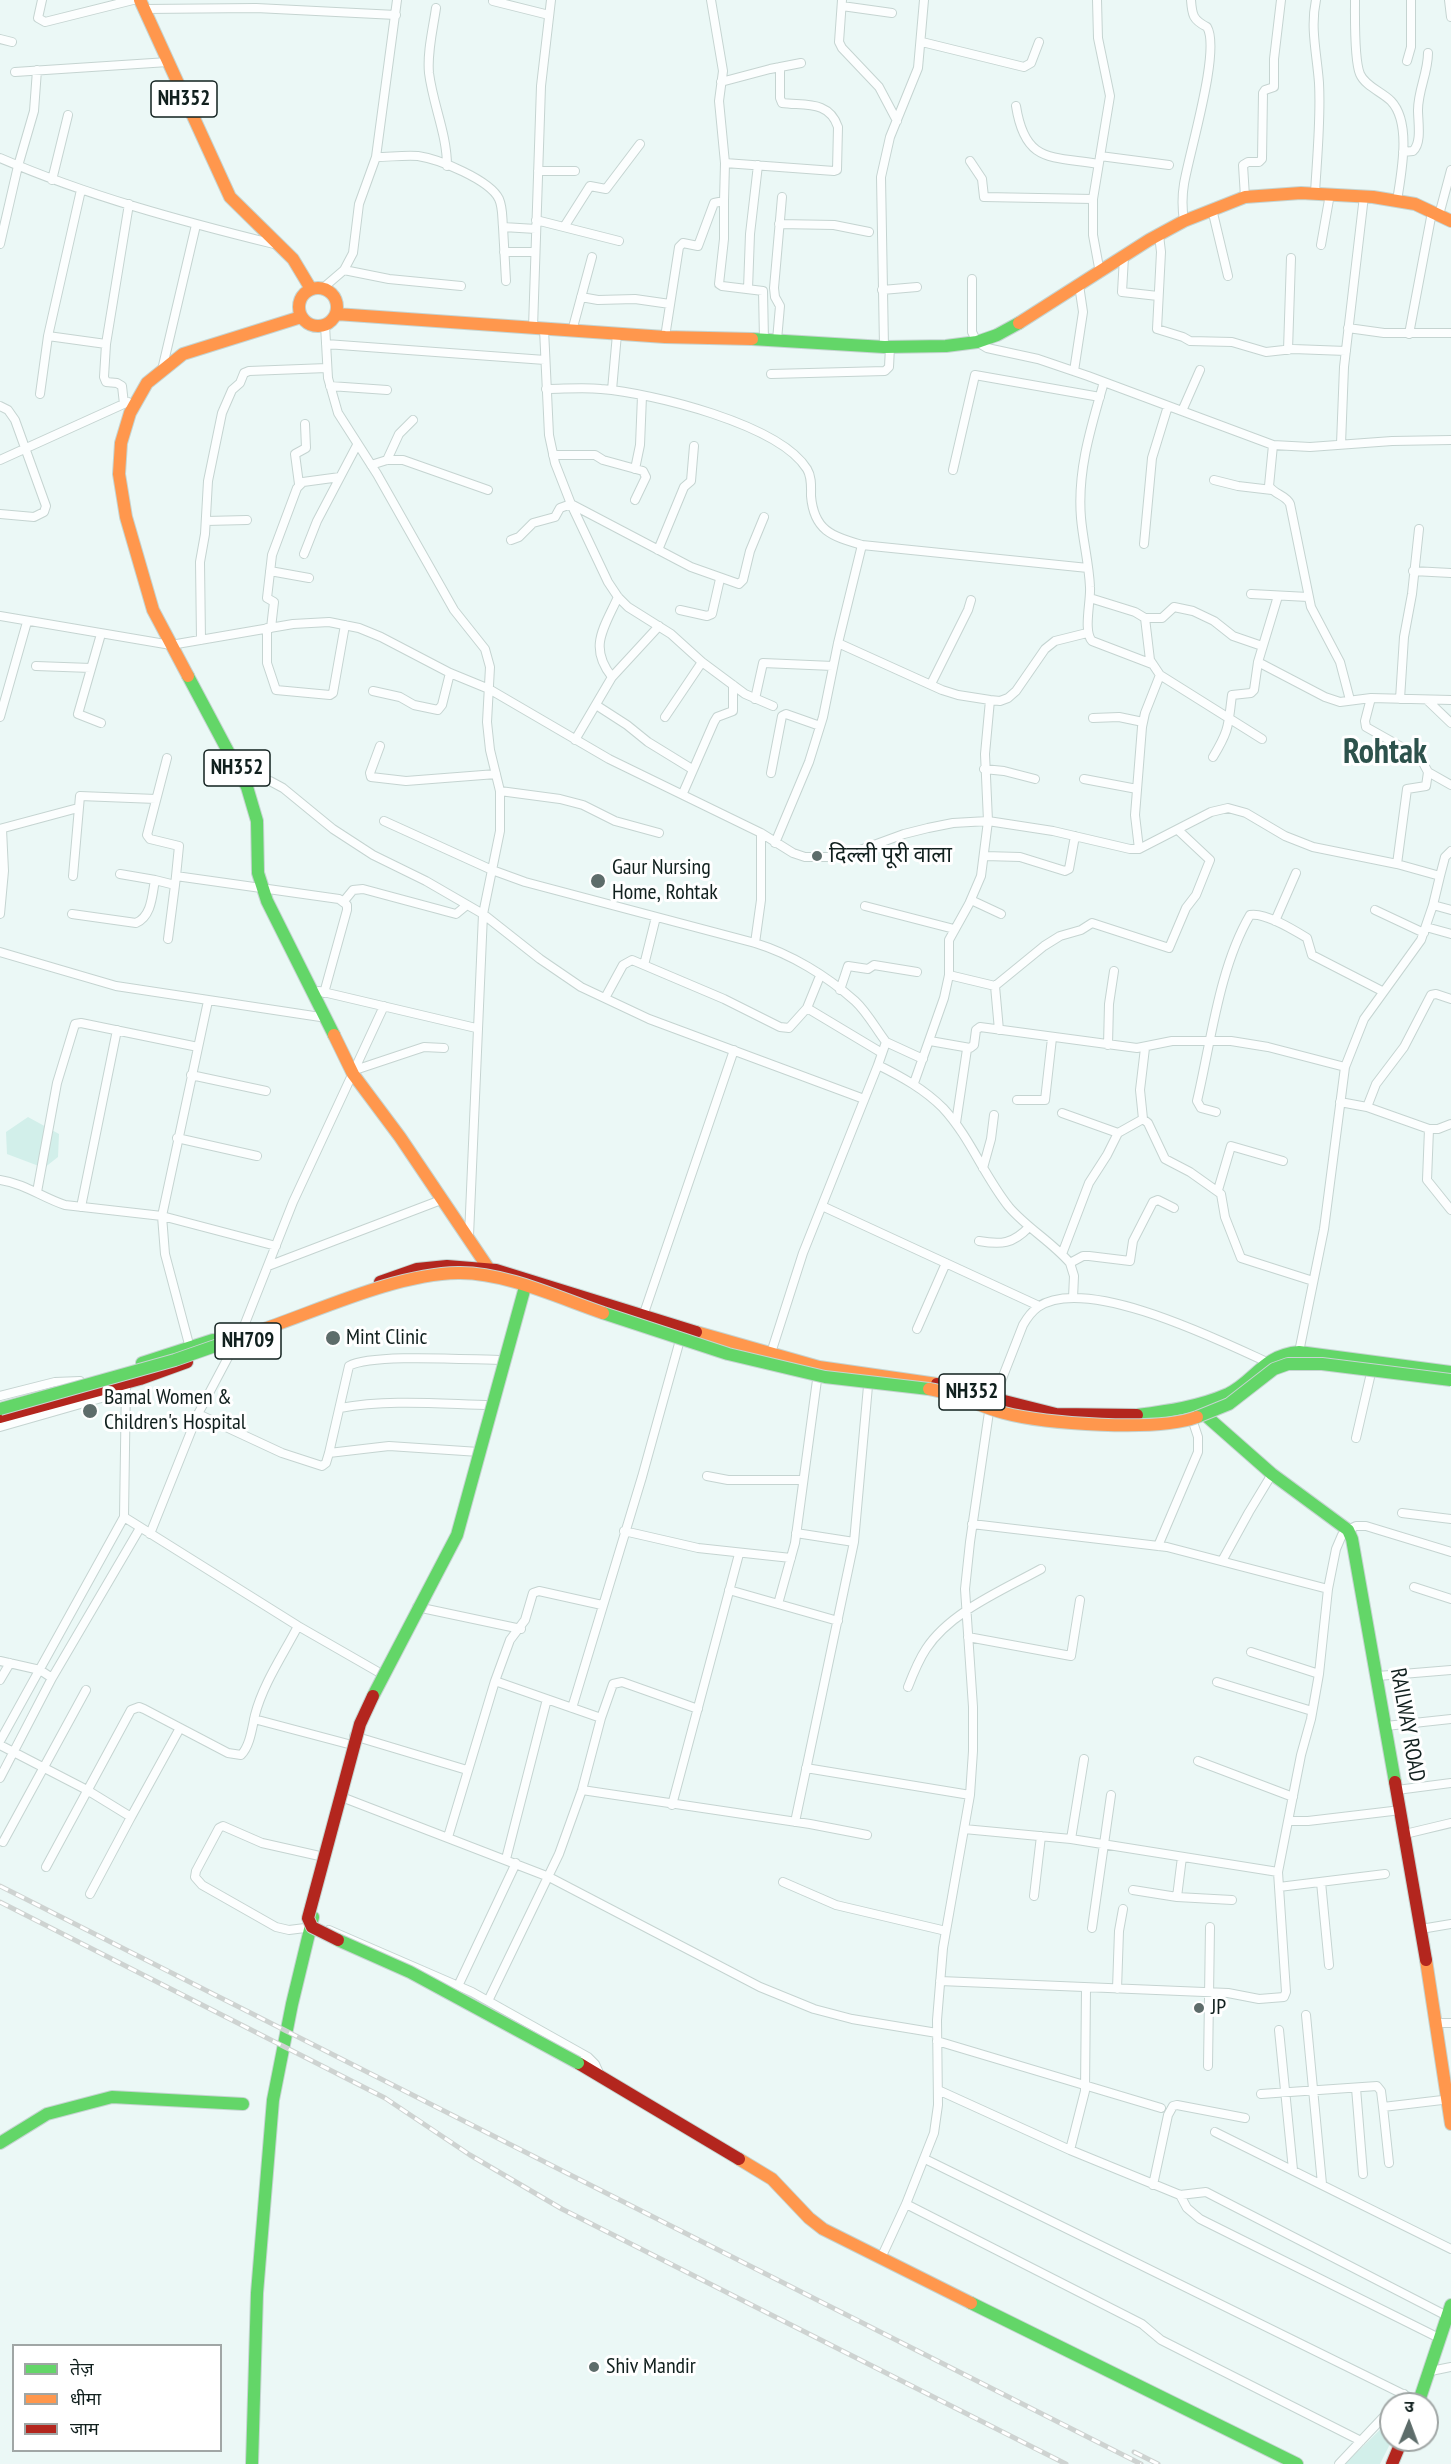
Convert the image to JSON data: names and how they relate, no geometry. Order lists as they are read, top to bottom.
{
  "streets": {
    "main road": ["NH352", "NH709", "RAILWAY ROAD"]
  },
  "crossings": [
    ["NH352", "NH709"]
  ],
  "districts": ["Rohtak"],
  "places": [
    "दिल्ली पूरी वाला",
    "Gaur Nursing Home, Rohtak",
    "Mint Clinic",
    "Bamal Women & Children's Hospital",
    "JP",
    "Shiv Mandir"
  ],
  "legend": ["तेज़", "धीमा", "जाम"],
  "north": "top"
}
